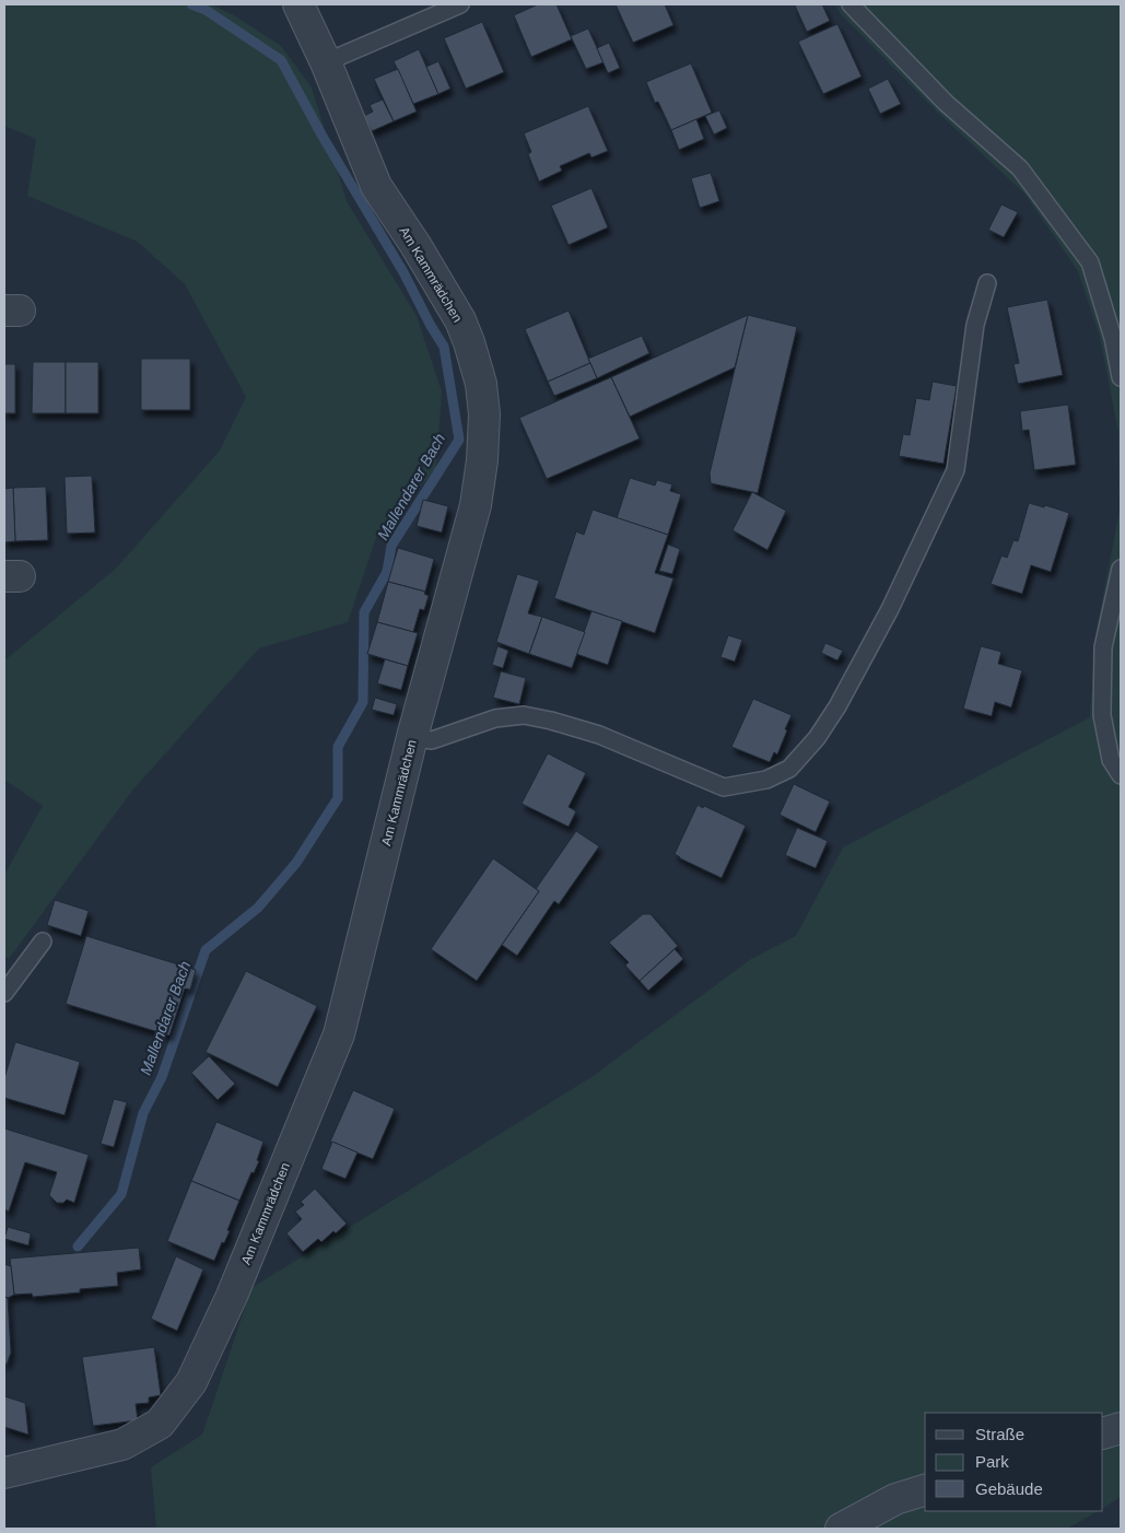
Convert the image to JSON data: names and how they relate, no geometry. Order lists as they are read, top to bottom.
{
  "streets": {
    "street": ["Am Kammrädchen"]
  },
  "water": ["Mallendarer Bach"],
  "legend": ["Straße", "Park", "Gebäude"]
}
